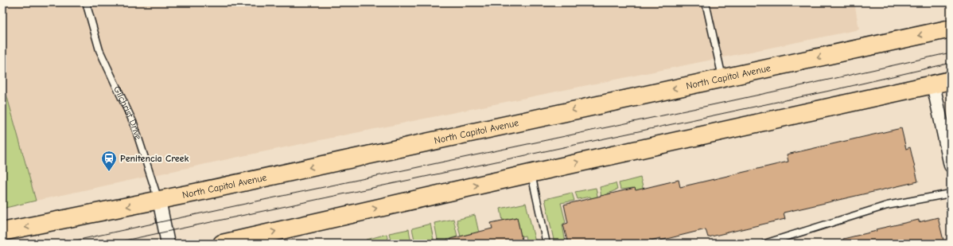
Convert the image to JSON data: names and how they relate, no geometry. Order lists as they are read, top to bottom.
{
  "streets": {
    "main road": ["North Capitol Avenue"],
    "street": ["Gilchrist Drive"]
  },
  "crossings": [
    ["North Capitol Avenue", "Gilchrist Drive"]
  ],
  "places": {
    "station": ["Penitencia Creek"]
  }
}
